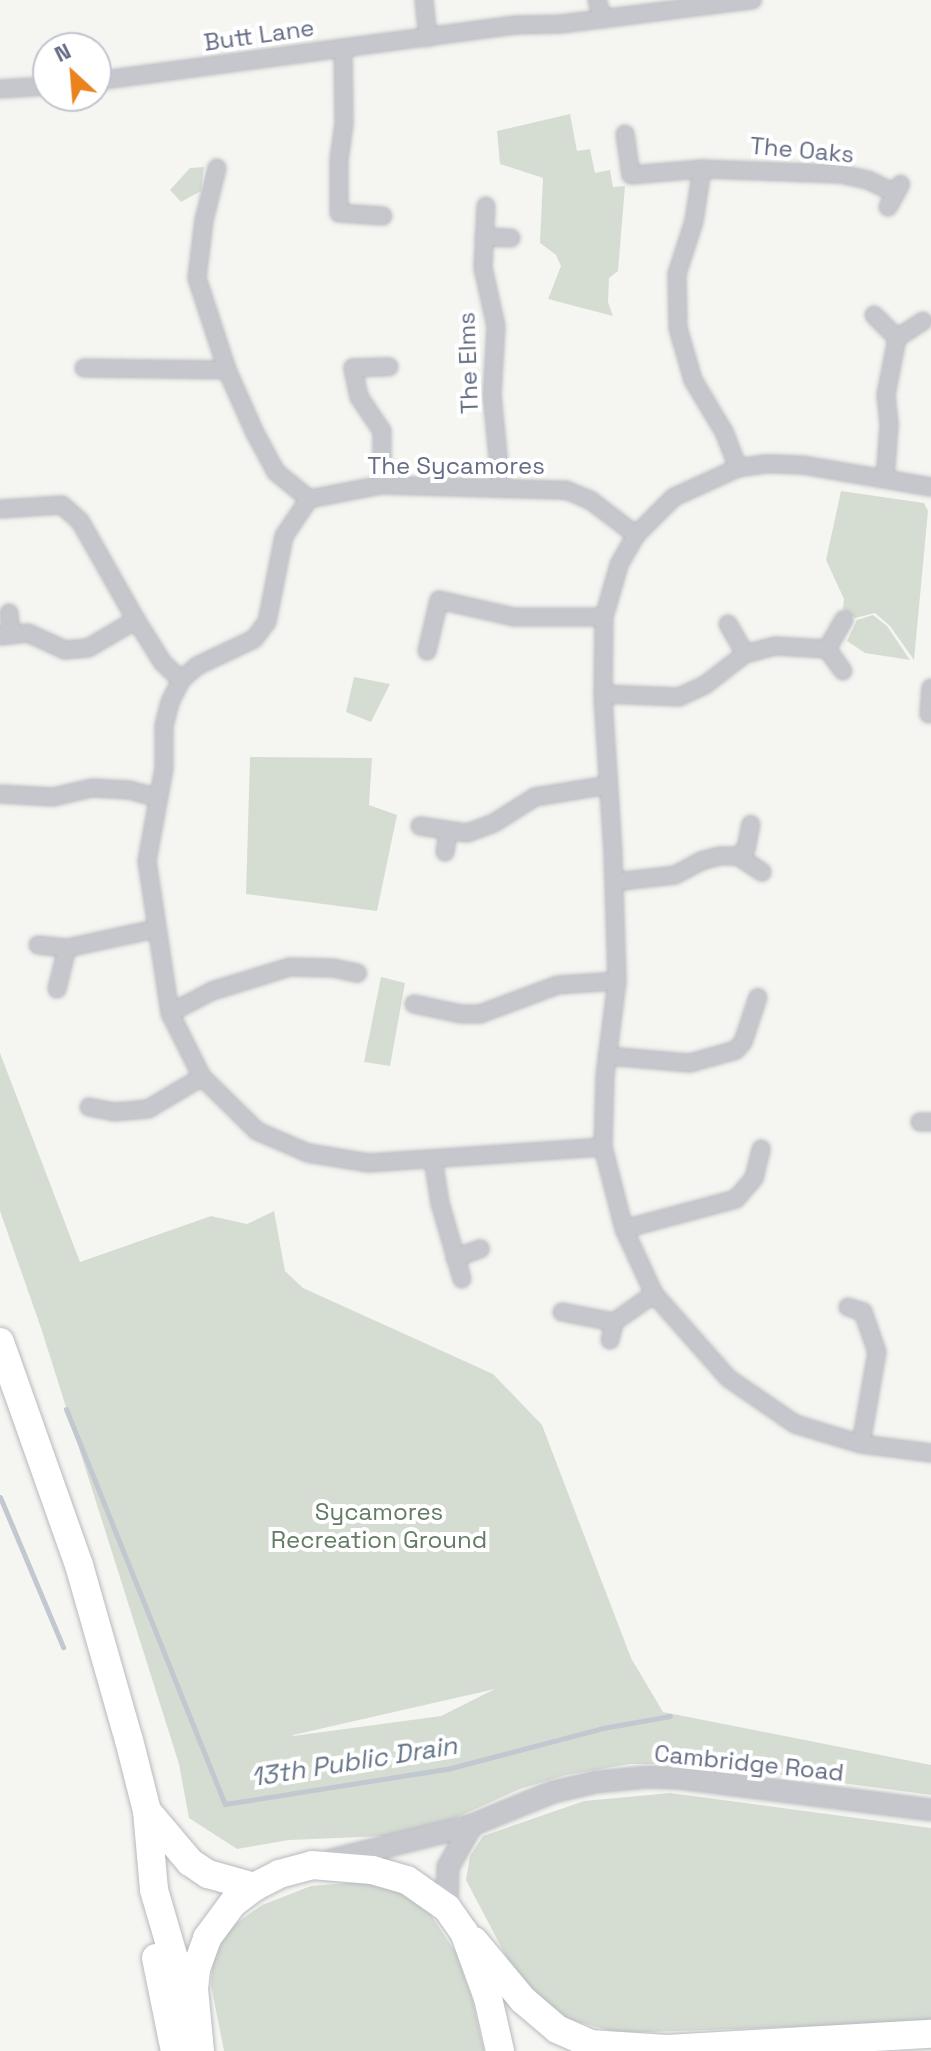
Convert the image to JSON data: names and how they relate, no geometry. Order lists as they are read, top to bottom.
{
  "streets": {
    "street": [
      "Butt Lane",
      "The Oaks",
      "The Elms",
      "The Sycamores",
      "Cambridge Road"
    ]
  },
  "crossings": [
    ["The Elms", "The Sycamores"]
  ],
  "water": ["13th Public Drain"],
  "parks": ["Sycamores Recreation Ground"],
  "north": "top left"
}
